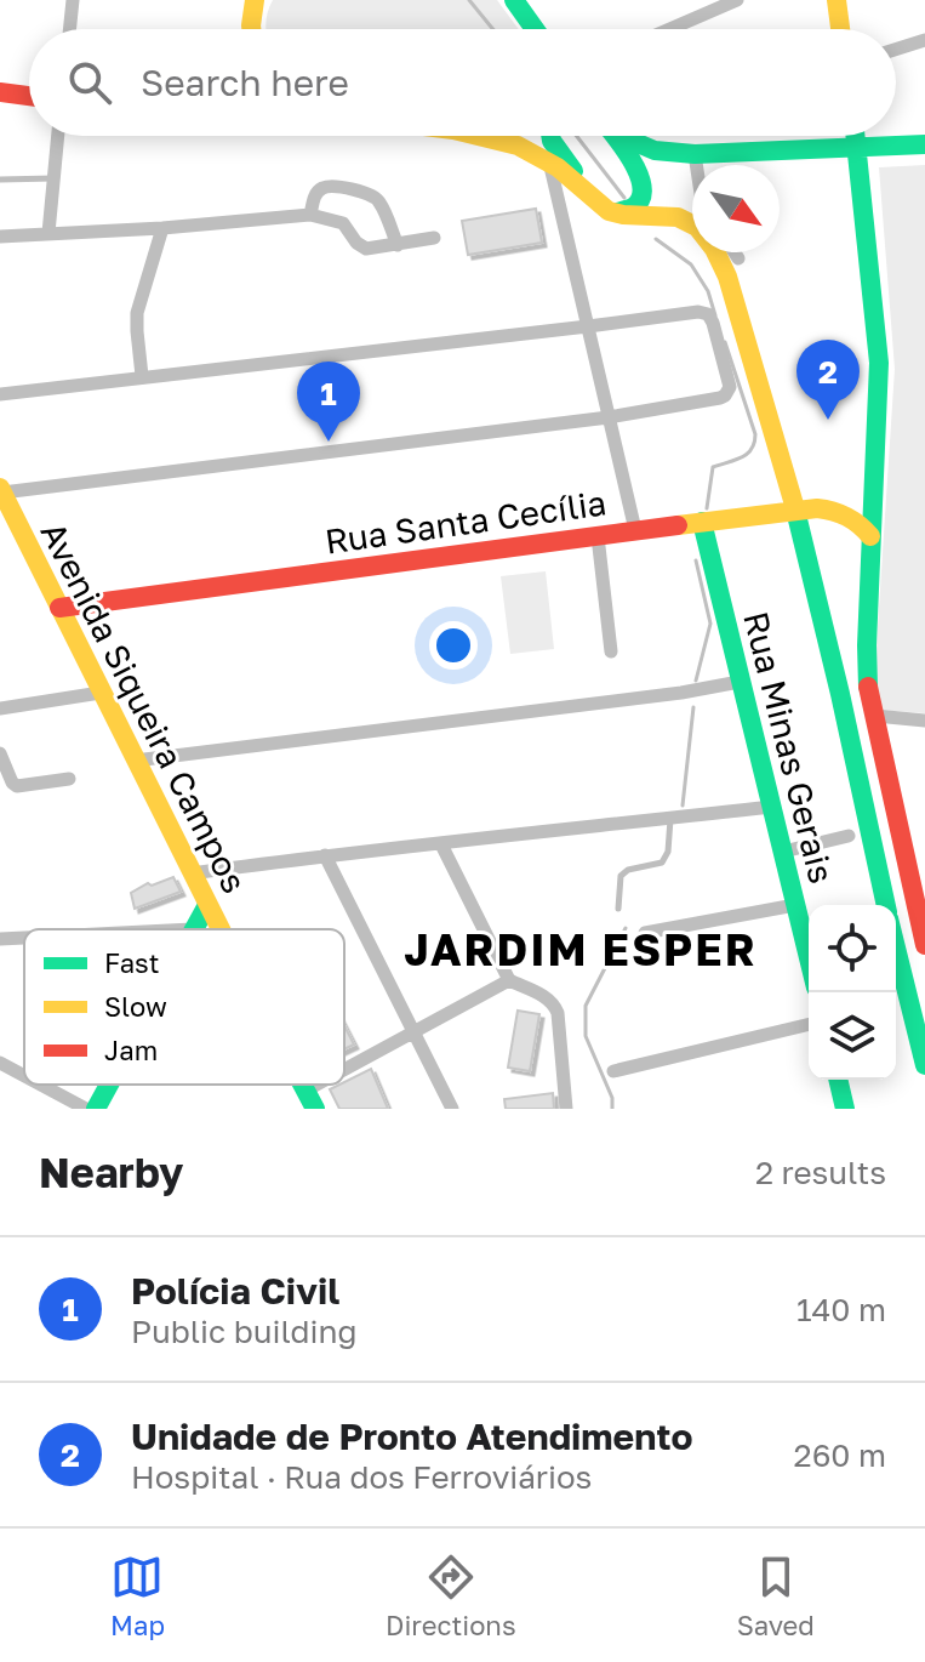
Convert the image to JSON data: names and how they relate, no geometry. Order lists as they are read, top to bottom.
{
  "streets": {
    "street": ["Rua Santa Cecília", "Avenida Siqueira Campos", "Rua Minas Gerais"]
  },
  "crossings": [
    ["Rua Santa Cecília", "Avenida Siqueira Campos"],
    ["Rua Santa Cecília", "Rua Minas Gerais"]
  ],
  "districts": ["JARDIM ESPER"],
  "legend": ["Fast", "Slow", "Jam"],
  "north": "bottom right",
  "page": {
    "search": "Search here",
    "pins": ["2", "1"],
    "heading": ["Nearby", "2 results"],
    "list": [
      {
        "mark": "1",
        "name": "Polícia Civil",
        "note": "Public building",
        "value": "140 m"
      },
      {
        "mark": "2",
        "name": "Unidade de Pronto Atendimento",
        "note": "Hospital · Rua dos Ferroviários",
        "value": "260 m"
      }
    ],
    "nav": ["Map", "Directions", "Saved"]
  }
}
